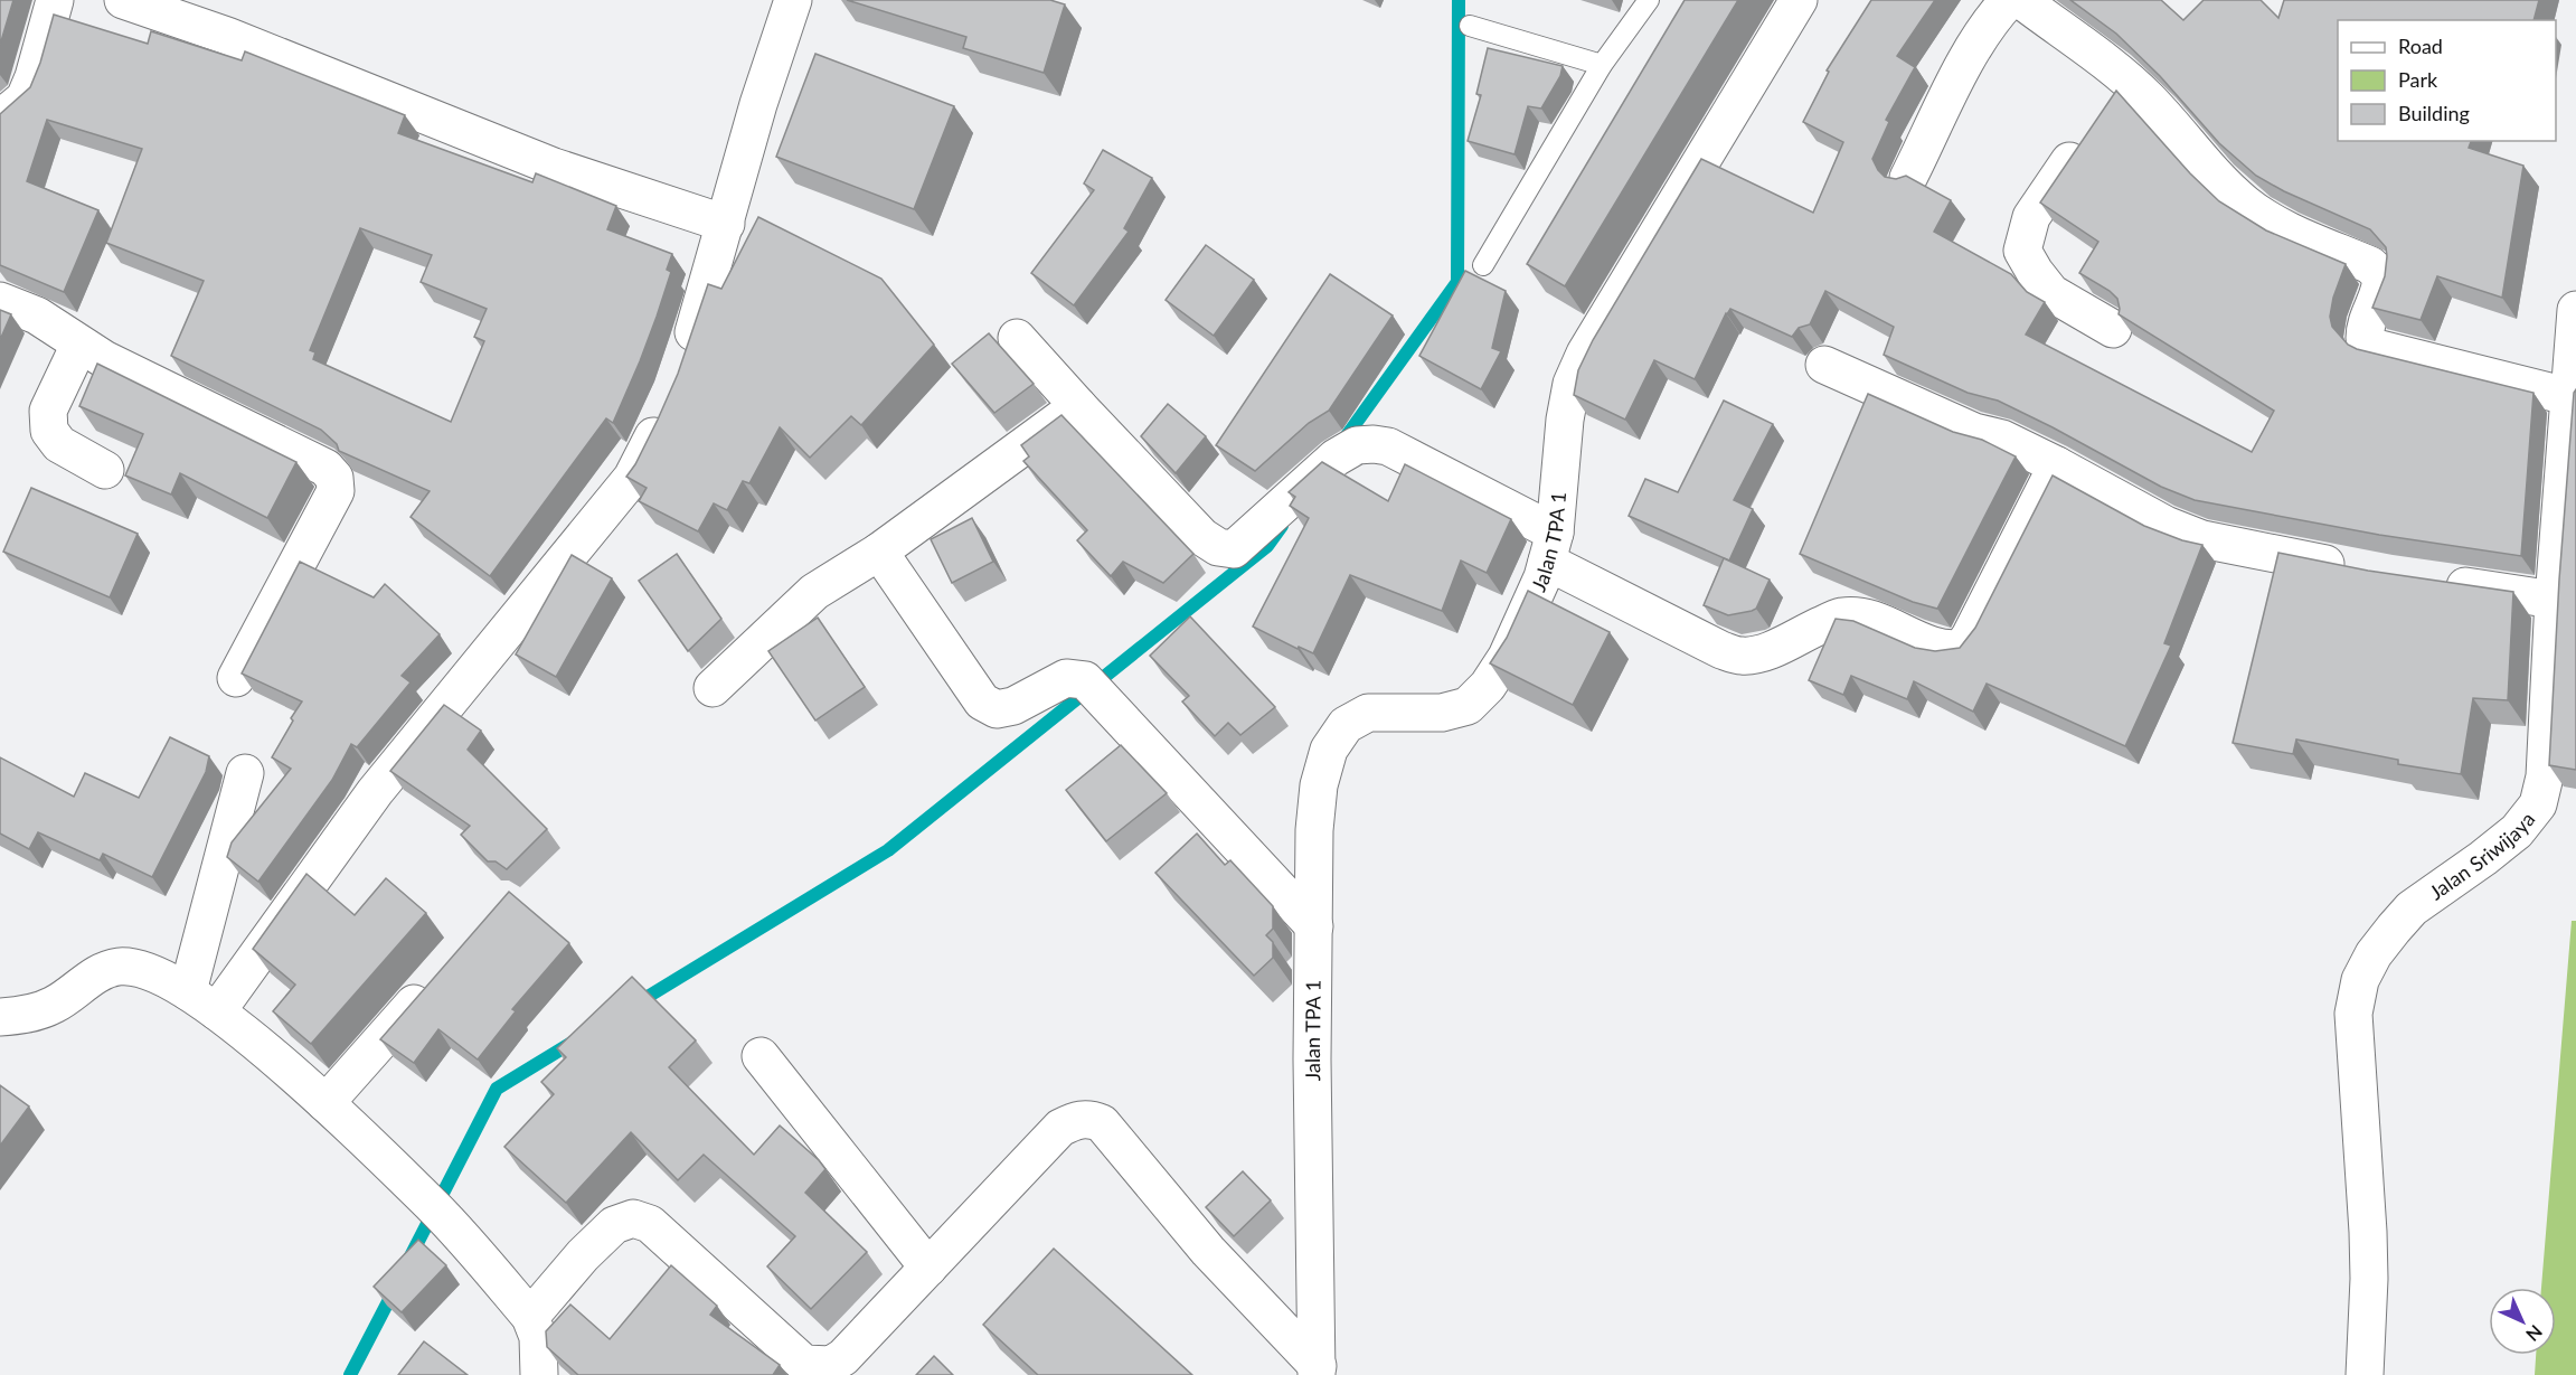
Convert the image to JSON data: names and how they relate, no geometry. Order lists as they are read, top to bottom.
{
  "streets": {
    "street": ["Jalan TPA 1", "Jalan Sriwijaya"]
  },
  "legend": ["Road", "Park", "Building"],
  "north": "bottom right"
}
